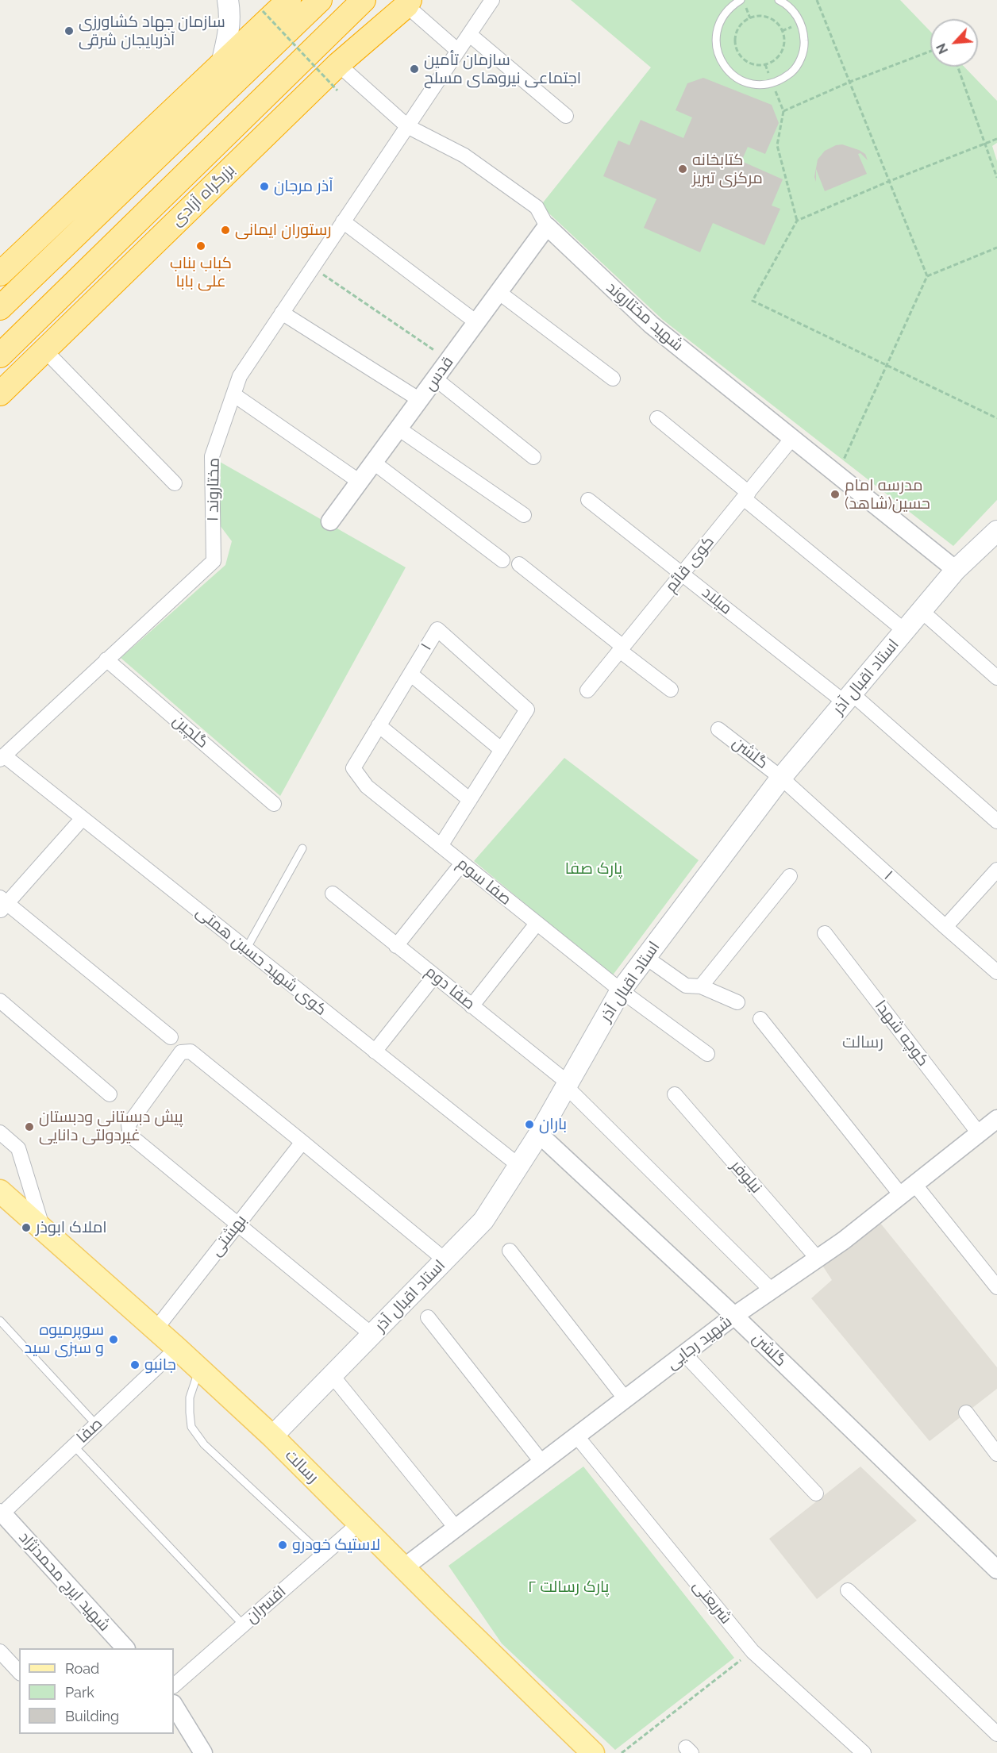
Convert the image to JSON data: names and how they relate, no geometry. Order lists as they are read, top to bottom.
{
  "streets": {
    "highway": ["بزرگراه آزادی"],
    "main road": ["استاد اقبال آذر", "رسالت"],
    "street": [
      "شهید مختاروند",
      "قدس",
      "مختاروند ۱",
      "کوی قائم",
      "میلاد",
      "۱",
      "گلچین",
      "گلشن",
      "صفا سوم",
      "کوی شهید حسین همتی",
      "صفا دوم",
      "کوچه شهدا",
      "نیلوفر",
      "بهشتی",
      "شهید رجایی",
      "صفا",
      "شهید ایرج محمدنژاد",
      "شریعتی",
      "افسران"
    ]
  },
  "crossings": [
    ["بزرگراه آزادی", "شهید مختاروند"],
    ["شهید مختاروند", "قدس"],
    ["شهید مختاروند", "مختاروند ۱"],
    ["شهید مختاروند", "کوی قائم"],
    ["شهید مختاروند", "استاد اقبال آذر"],
    ["مختاروند ۱", "گلچین"],
    ["مختاروند ۱", "کوی شهید حسین همتی"],
    ["کوی قائم", "میلاد"],
    ["میلاد", "استاد اقبال آذر"],
    ["۱", "استاد اقبال آذر"],
    ["۱", "گلشن"],
    ["۱", "صفا سوم"],
    ["استاد اقبال آذر", "گلشن"],
    ["استاد اقبال آذر", "صفا سوم"],
    ["استاد اقبال آذر", "کوی شهید حسین همتی"],
    ["استاد اقبال آذر", "صفا دوم"],
    ["استاد اقبال آذر", "رسالت"],
    ["گلشن", "شهید رجایی"],
    ["صفا دوم", "شهید رجایی"],
    ["کوچه شهدا", "شهید رجایی"],
    ["نیلوفر", "شهید رجایی"],
    ["بهشتی", "رسالت"],
    ["شهید رجایی", "رسالت"],
    ["شهید رجایی", "شریعتی"],
    ["صفا", "رسالت"],
    ["صفا", "شهید ایرج محمدنژاد"],
    ["رسالت", "افسران"]
  ],
  "districts": ["رسالت"],
  "parks": ["پارک صفا", "پارک رسالت ۲"],
  "places": [
    "سازمان جهاد کشاورزی آذربایجان شرقی",
    "سازمان تأمین اجتماعی نیروهای مسلح",
    "کتابخانه مرکزى تبریز",
    "آذر مرجان",
    "رستوران ایمانی",
    "کباب بناب علی بابا",
    "مدرسه امام حسین(شاهد)",
    "باران",
    "پیش دبستانی ودبستان غیردولتی دانایی",
    "املاک ابوذر",
    "سوپرمیوه و سبزی سید",
    "جانبو",
    "لاستیک خودرو"
  ],
  "legend": ["Road", "Park", "Building"],
  "north": "bottom left"
}
